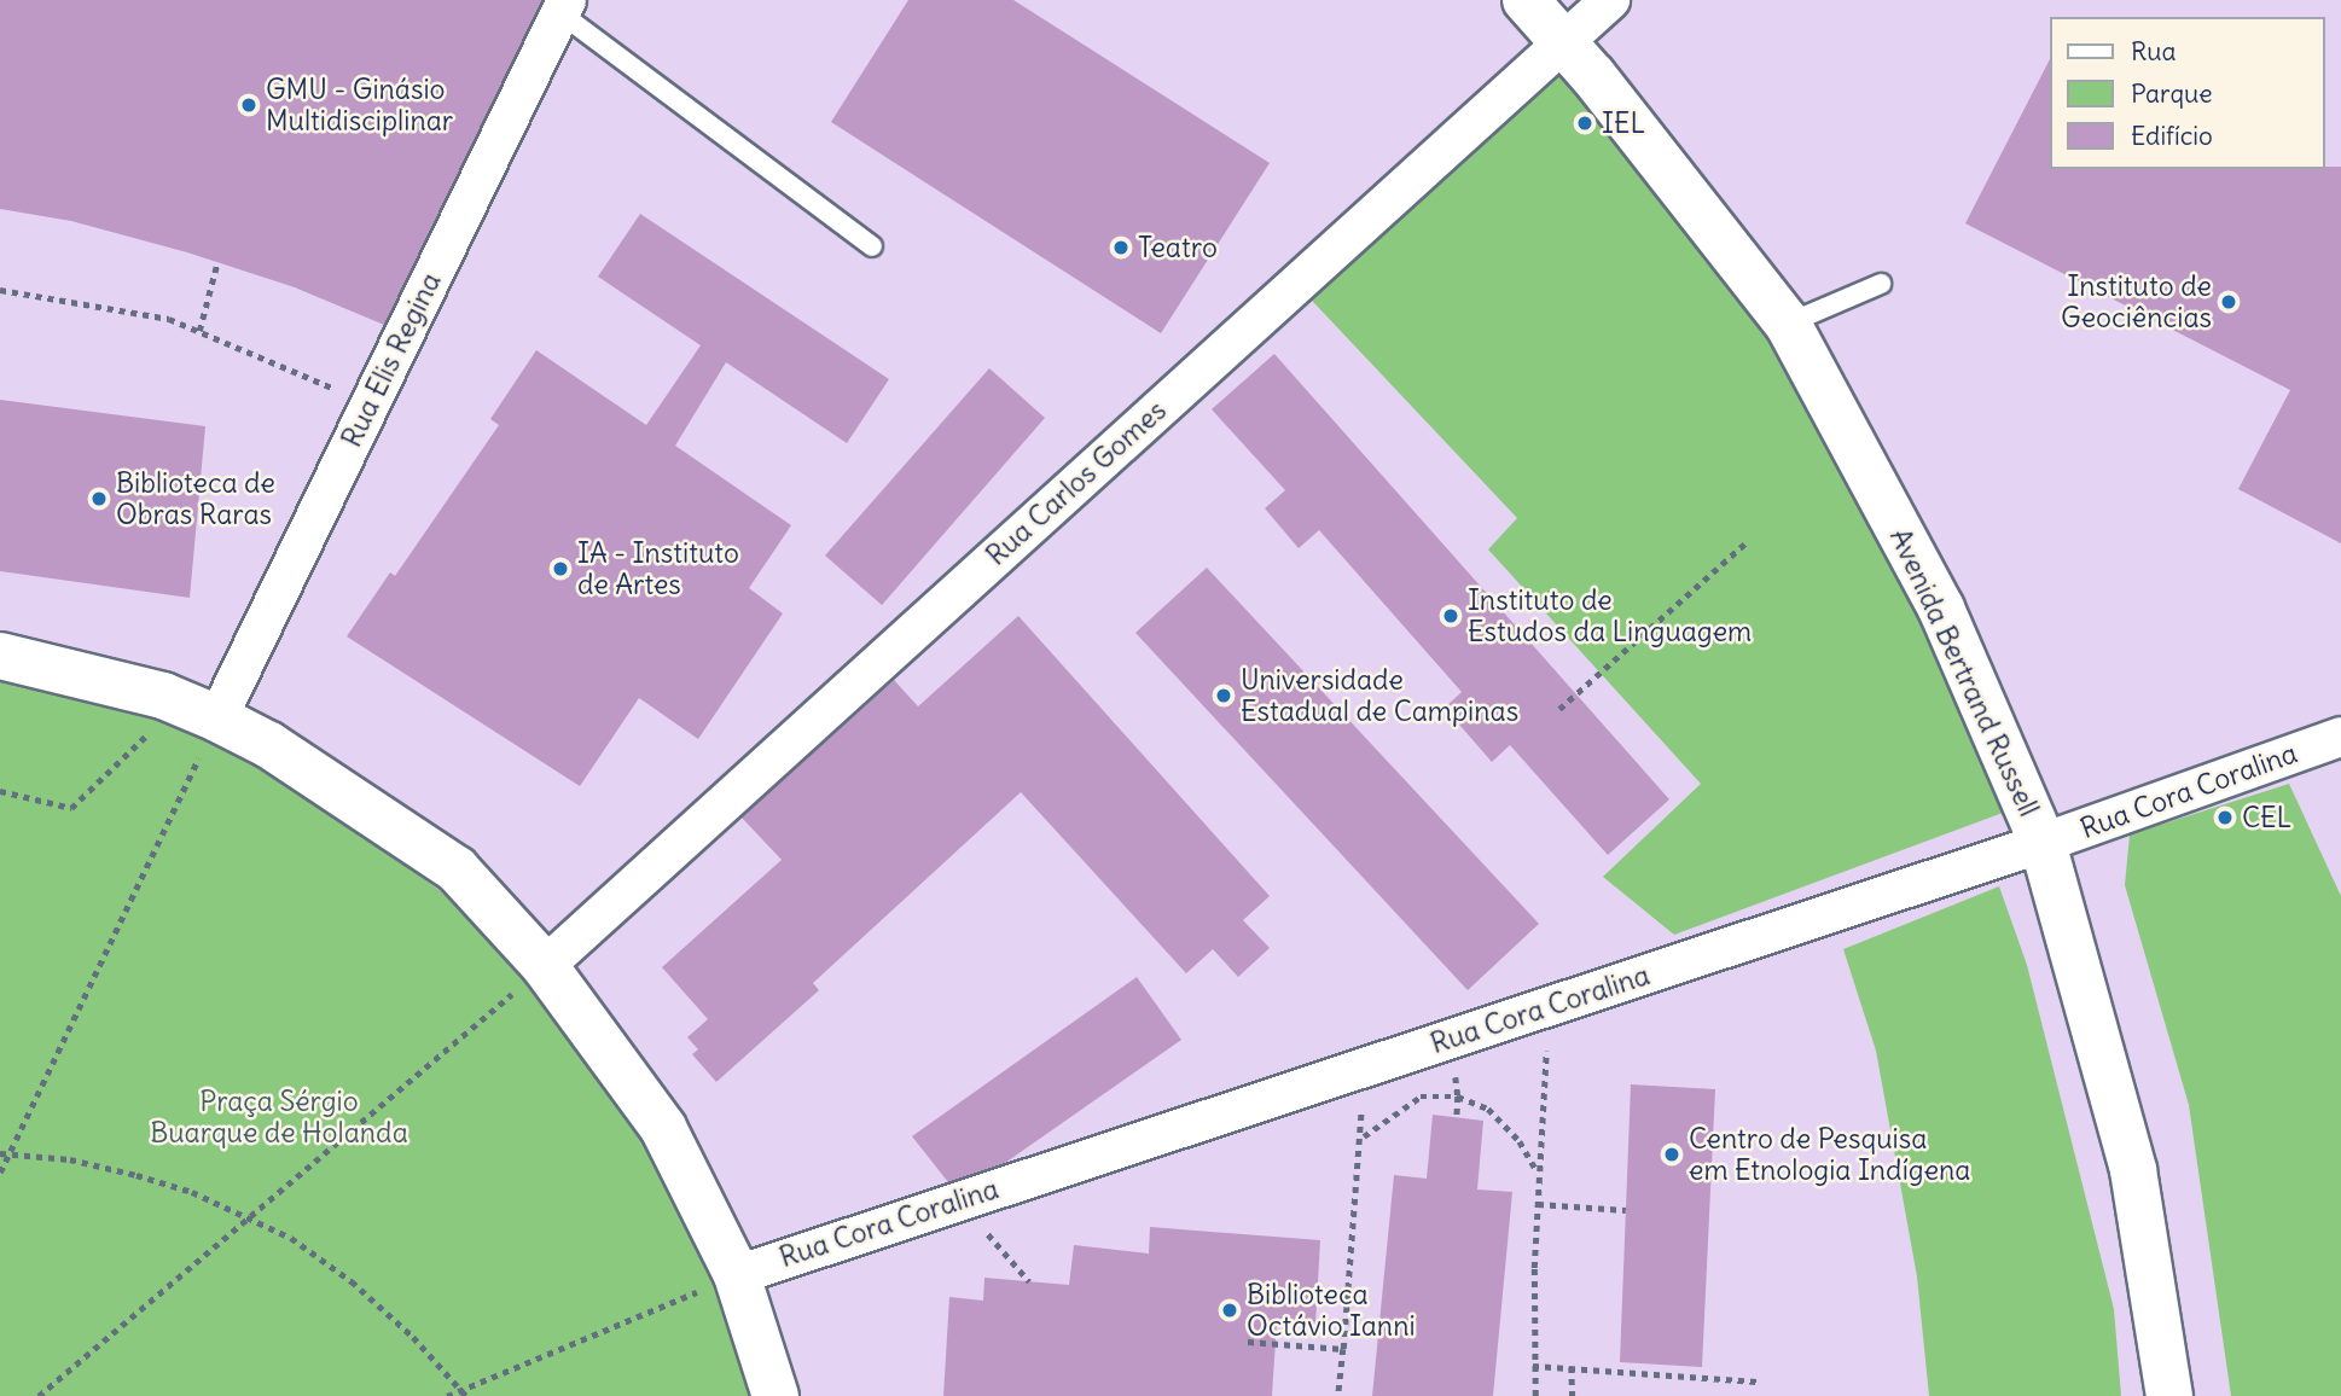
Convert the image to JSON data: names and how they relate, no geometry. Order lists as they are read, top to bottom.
{
  "streets": {
    "street": [
      "Rua Elis Regina",
      "Rua Carlos Gomes",
      "Avenida Bertrand Russell",
      "Rua Cora Coralina"
    ]
  },
  "crossings": [
    ["Rua Carlos Gomes", "Avenida Bertrand Russell"],
    ["Avenida Bertrand Russell", "Rua Cora Coralina"]
  ],
  "parks": ["Praça Sérgio Buarque de Holanda"],
  "places": [
    "GMU - Ginásio Multidisciplinar",
    "IEL",
    "Teatro",
    "Instituto de Geociências",
    "Biblioteca de Obras Raras",
    "IA - Instituto de Artes",
    "Instituto de Estudos da Linguagem",
    "Universidade Estadual de Campinas",
    "CEL",
    "Centro de Pesquisa em Etnologia Indígena",
    "Biblioteca Octávio Ianni"
  ],
  "legend": ["Rua", "Parque", "Edifício"]
}
